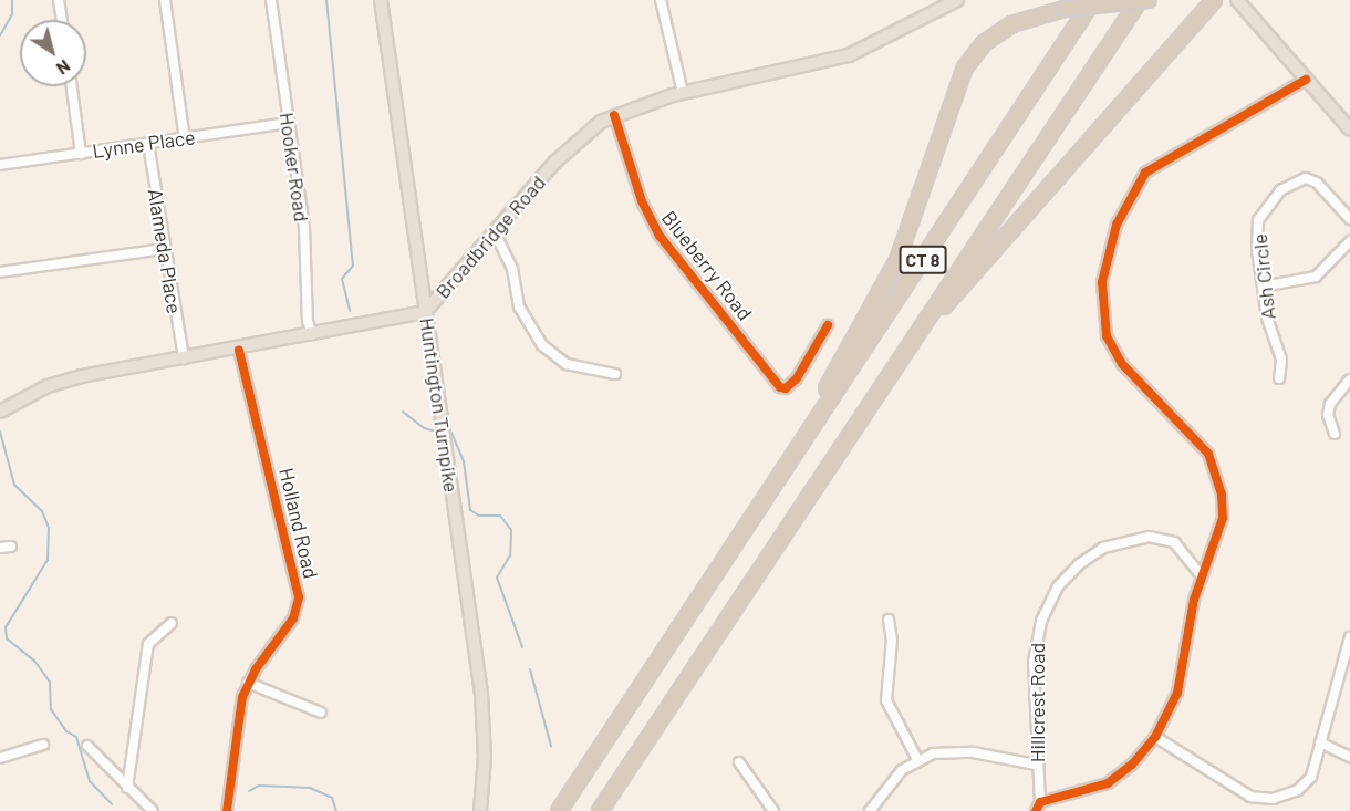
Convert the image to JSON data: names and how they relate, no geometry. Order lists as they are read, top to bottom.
{
  "streets": {
    "highway": ["CT 8"],
    "main road": ["Broadbridge Road", "Huntington Turnpike"],
    "street": [
      "Lynne Place",
      "Hooker Road",
      "Alameda Place",
      "Blueberry Road",
      "Ash Circle",
      "Holland Road",
      "Hillcrest Road"
    ]
  },
  "crossings": [
    ["Lynne Place", "Hooker Road"],
    ["Lynne Place", "Alameda Place"],
    ["Hooker Road", "Broadbridge Road"],
    ["Broadbridge Road", "Alameda Place"],
    ["Broadbridge Road", "Blueberry Road"],
    ["Broadbridge Road", "Huntington Turnpike"],
    ["Broadbridge Road", "Holland Road"]
  ],
  "north": "bottom right"
}
